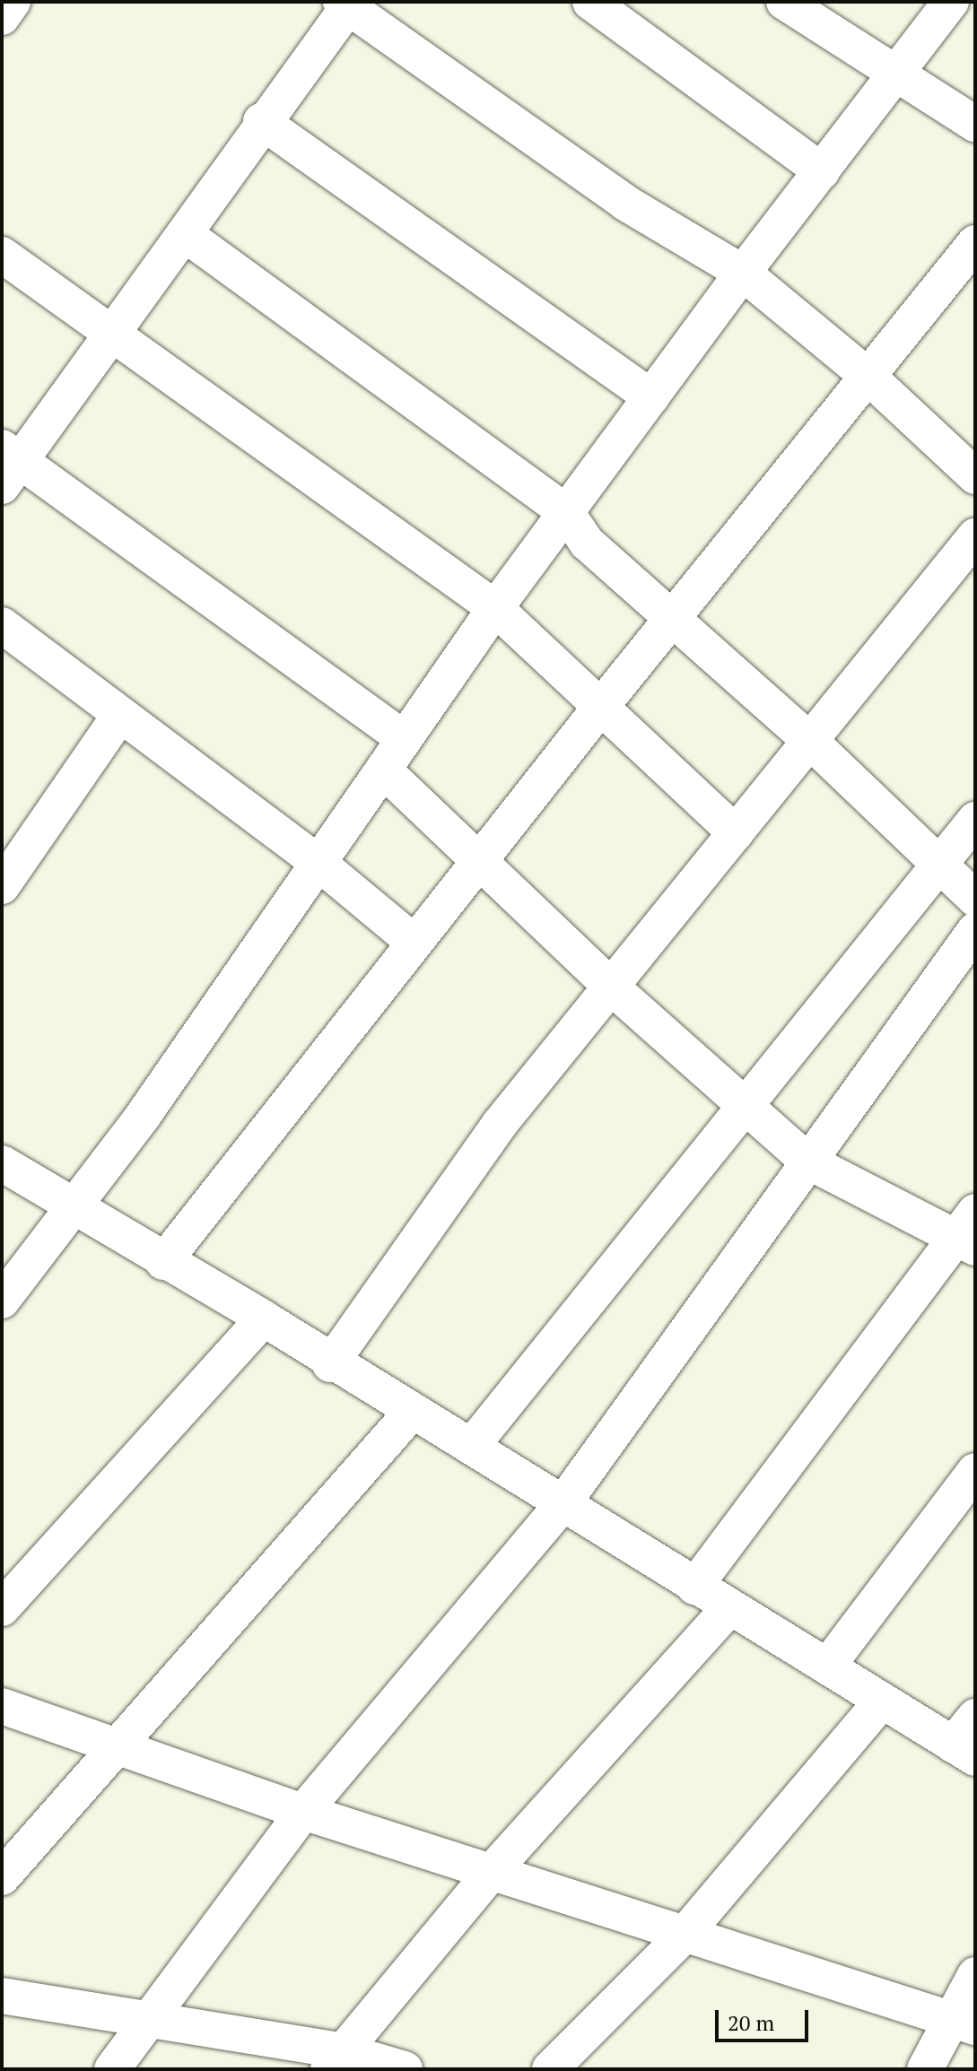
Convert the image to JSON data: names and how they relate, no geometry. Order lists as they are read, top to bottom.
{
  "scale_bar": "20 m"
}
